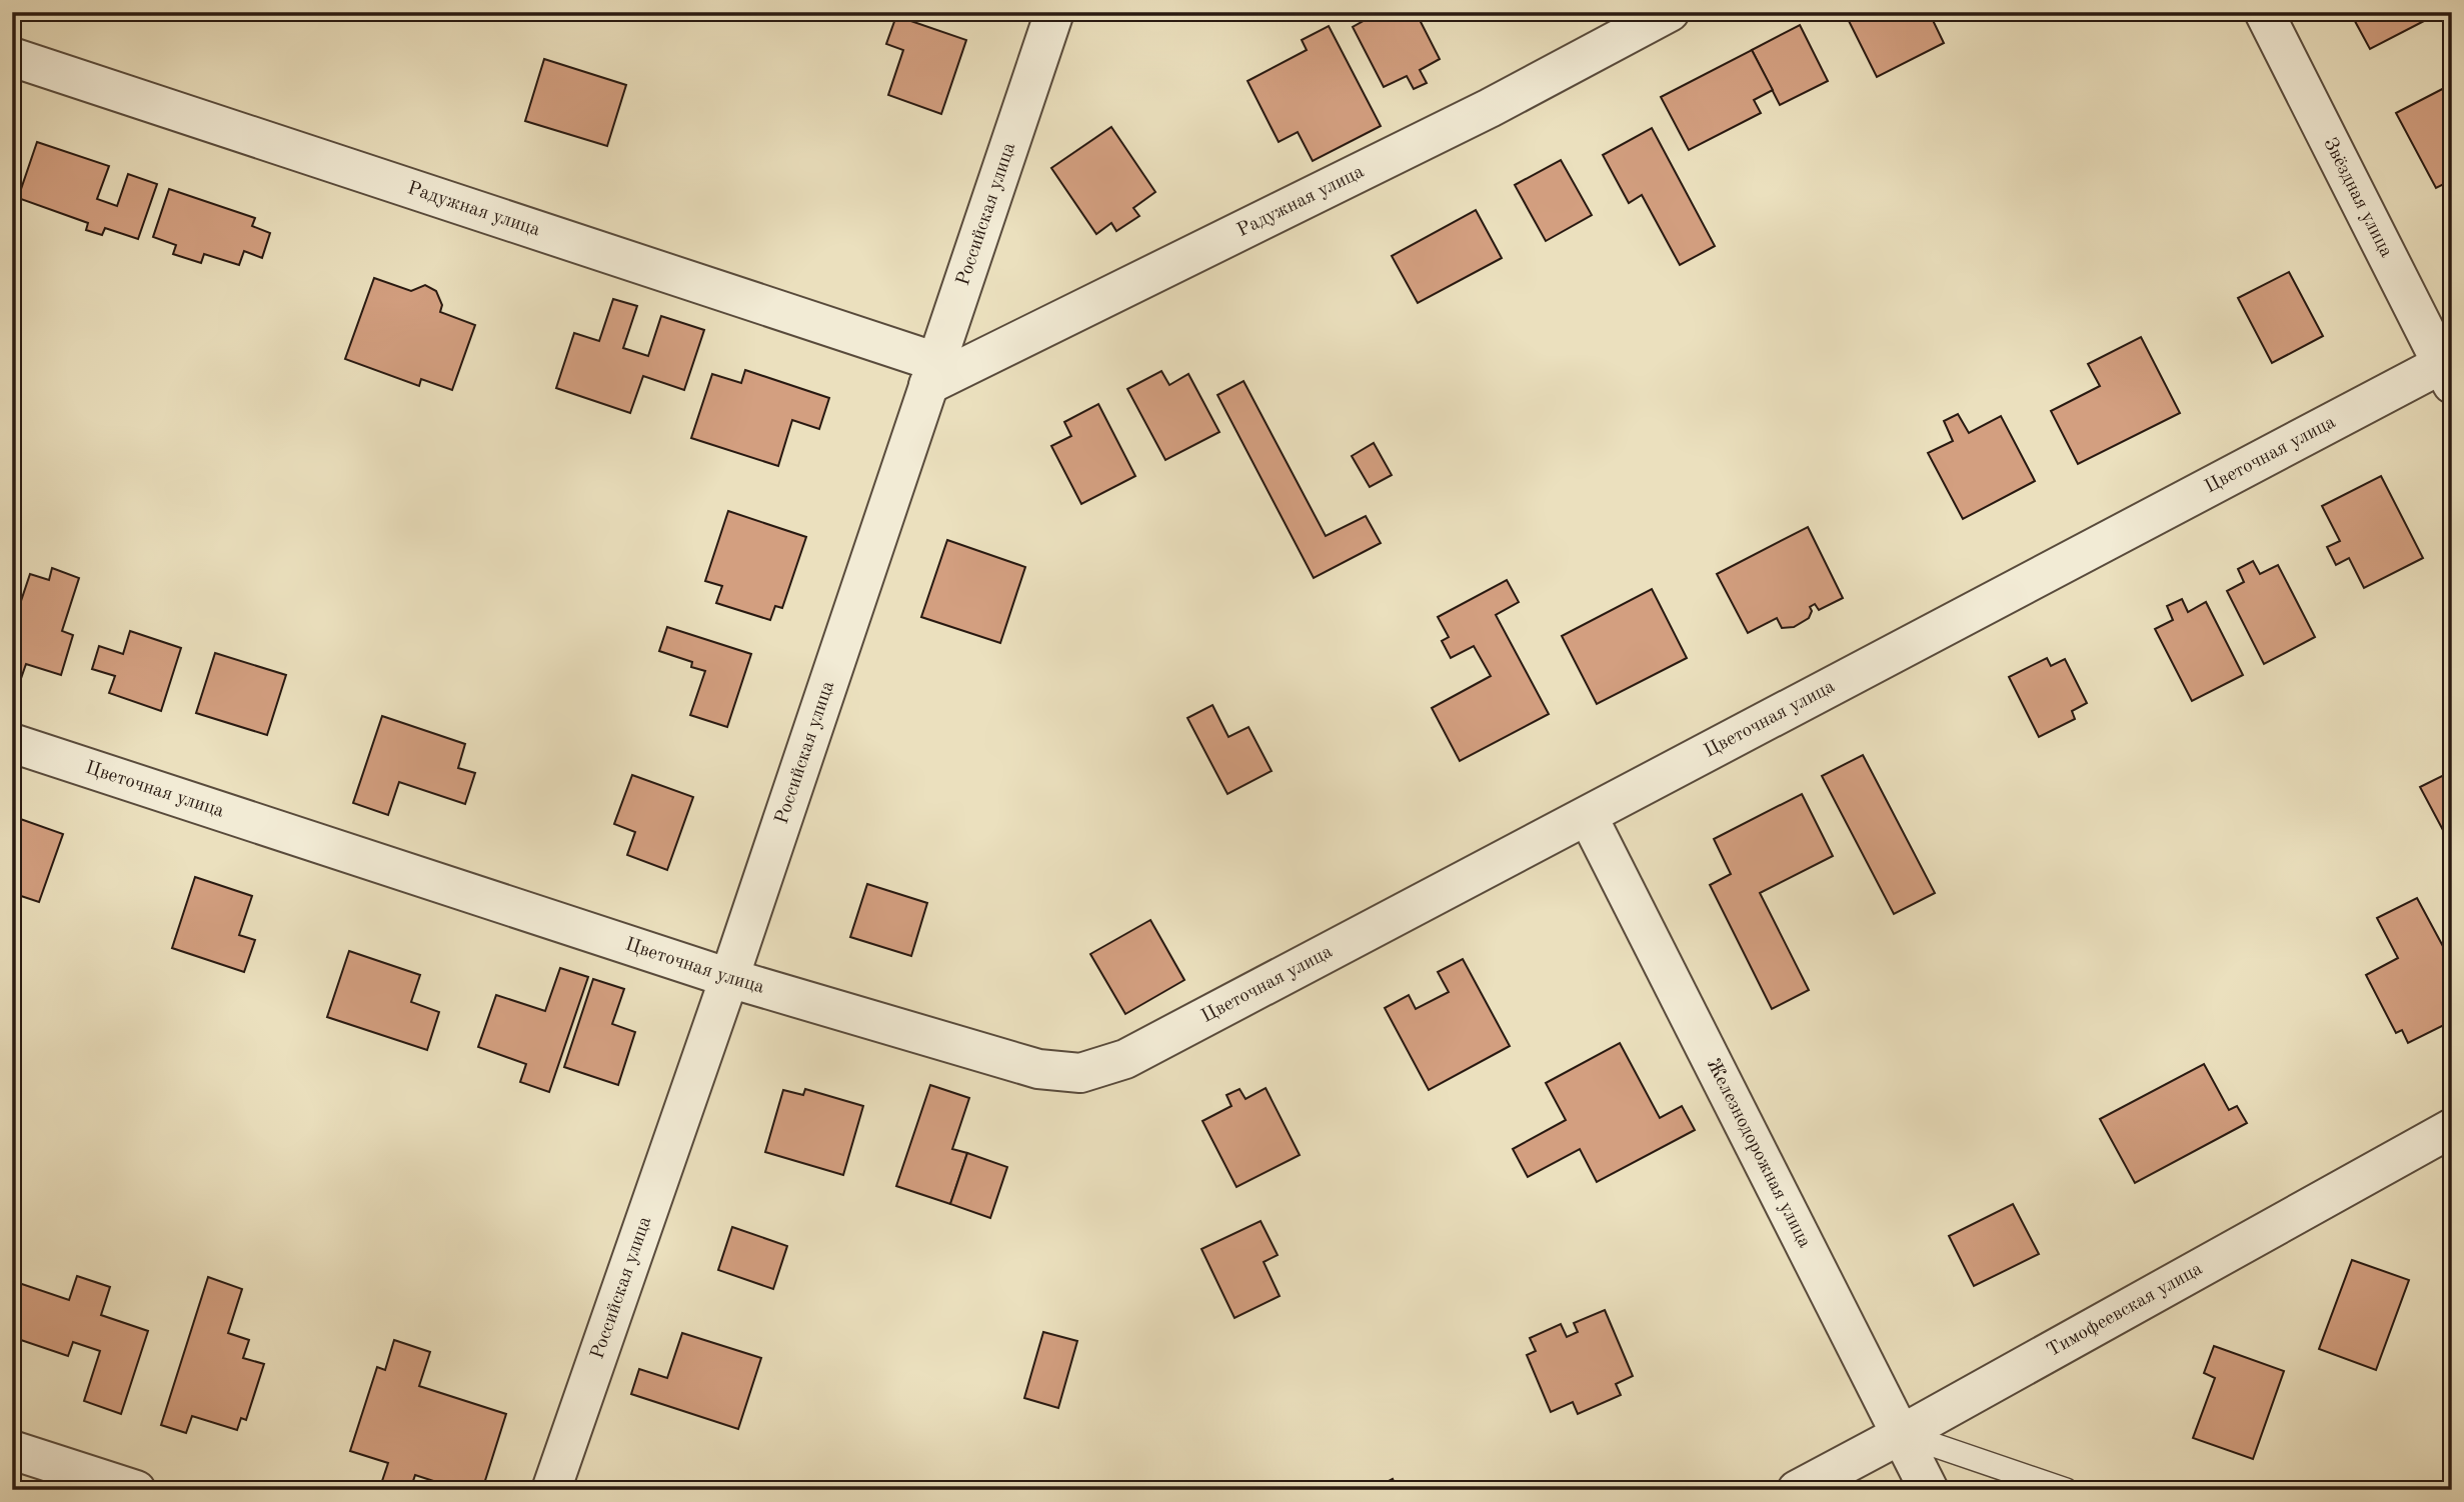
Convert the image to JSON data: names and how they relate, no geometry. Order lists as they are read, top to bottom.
{
  "streets": {
    "street": [
      "Звёздная улица",
      "Радужная улица",
      "Российская улица",
      "Цветочная улица",
      "Железнодорожная улица",
      "Тимофеевская улица"
    ]
  },
  "crossings": [
    ["Звёздная улица", "Цветочная улица"],
    ["Радужная улица", "Российская улица"],
    ["Российская улица", "Цветочная улица"],
    ["Цветочная улица", "Железнодорожная улица"],
    ["Железнодорожная улица", "Тимофеевская улица"]
  ]
}
